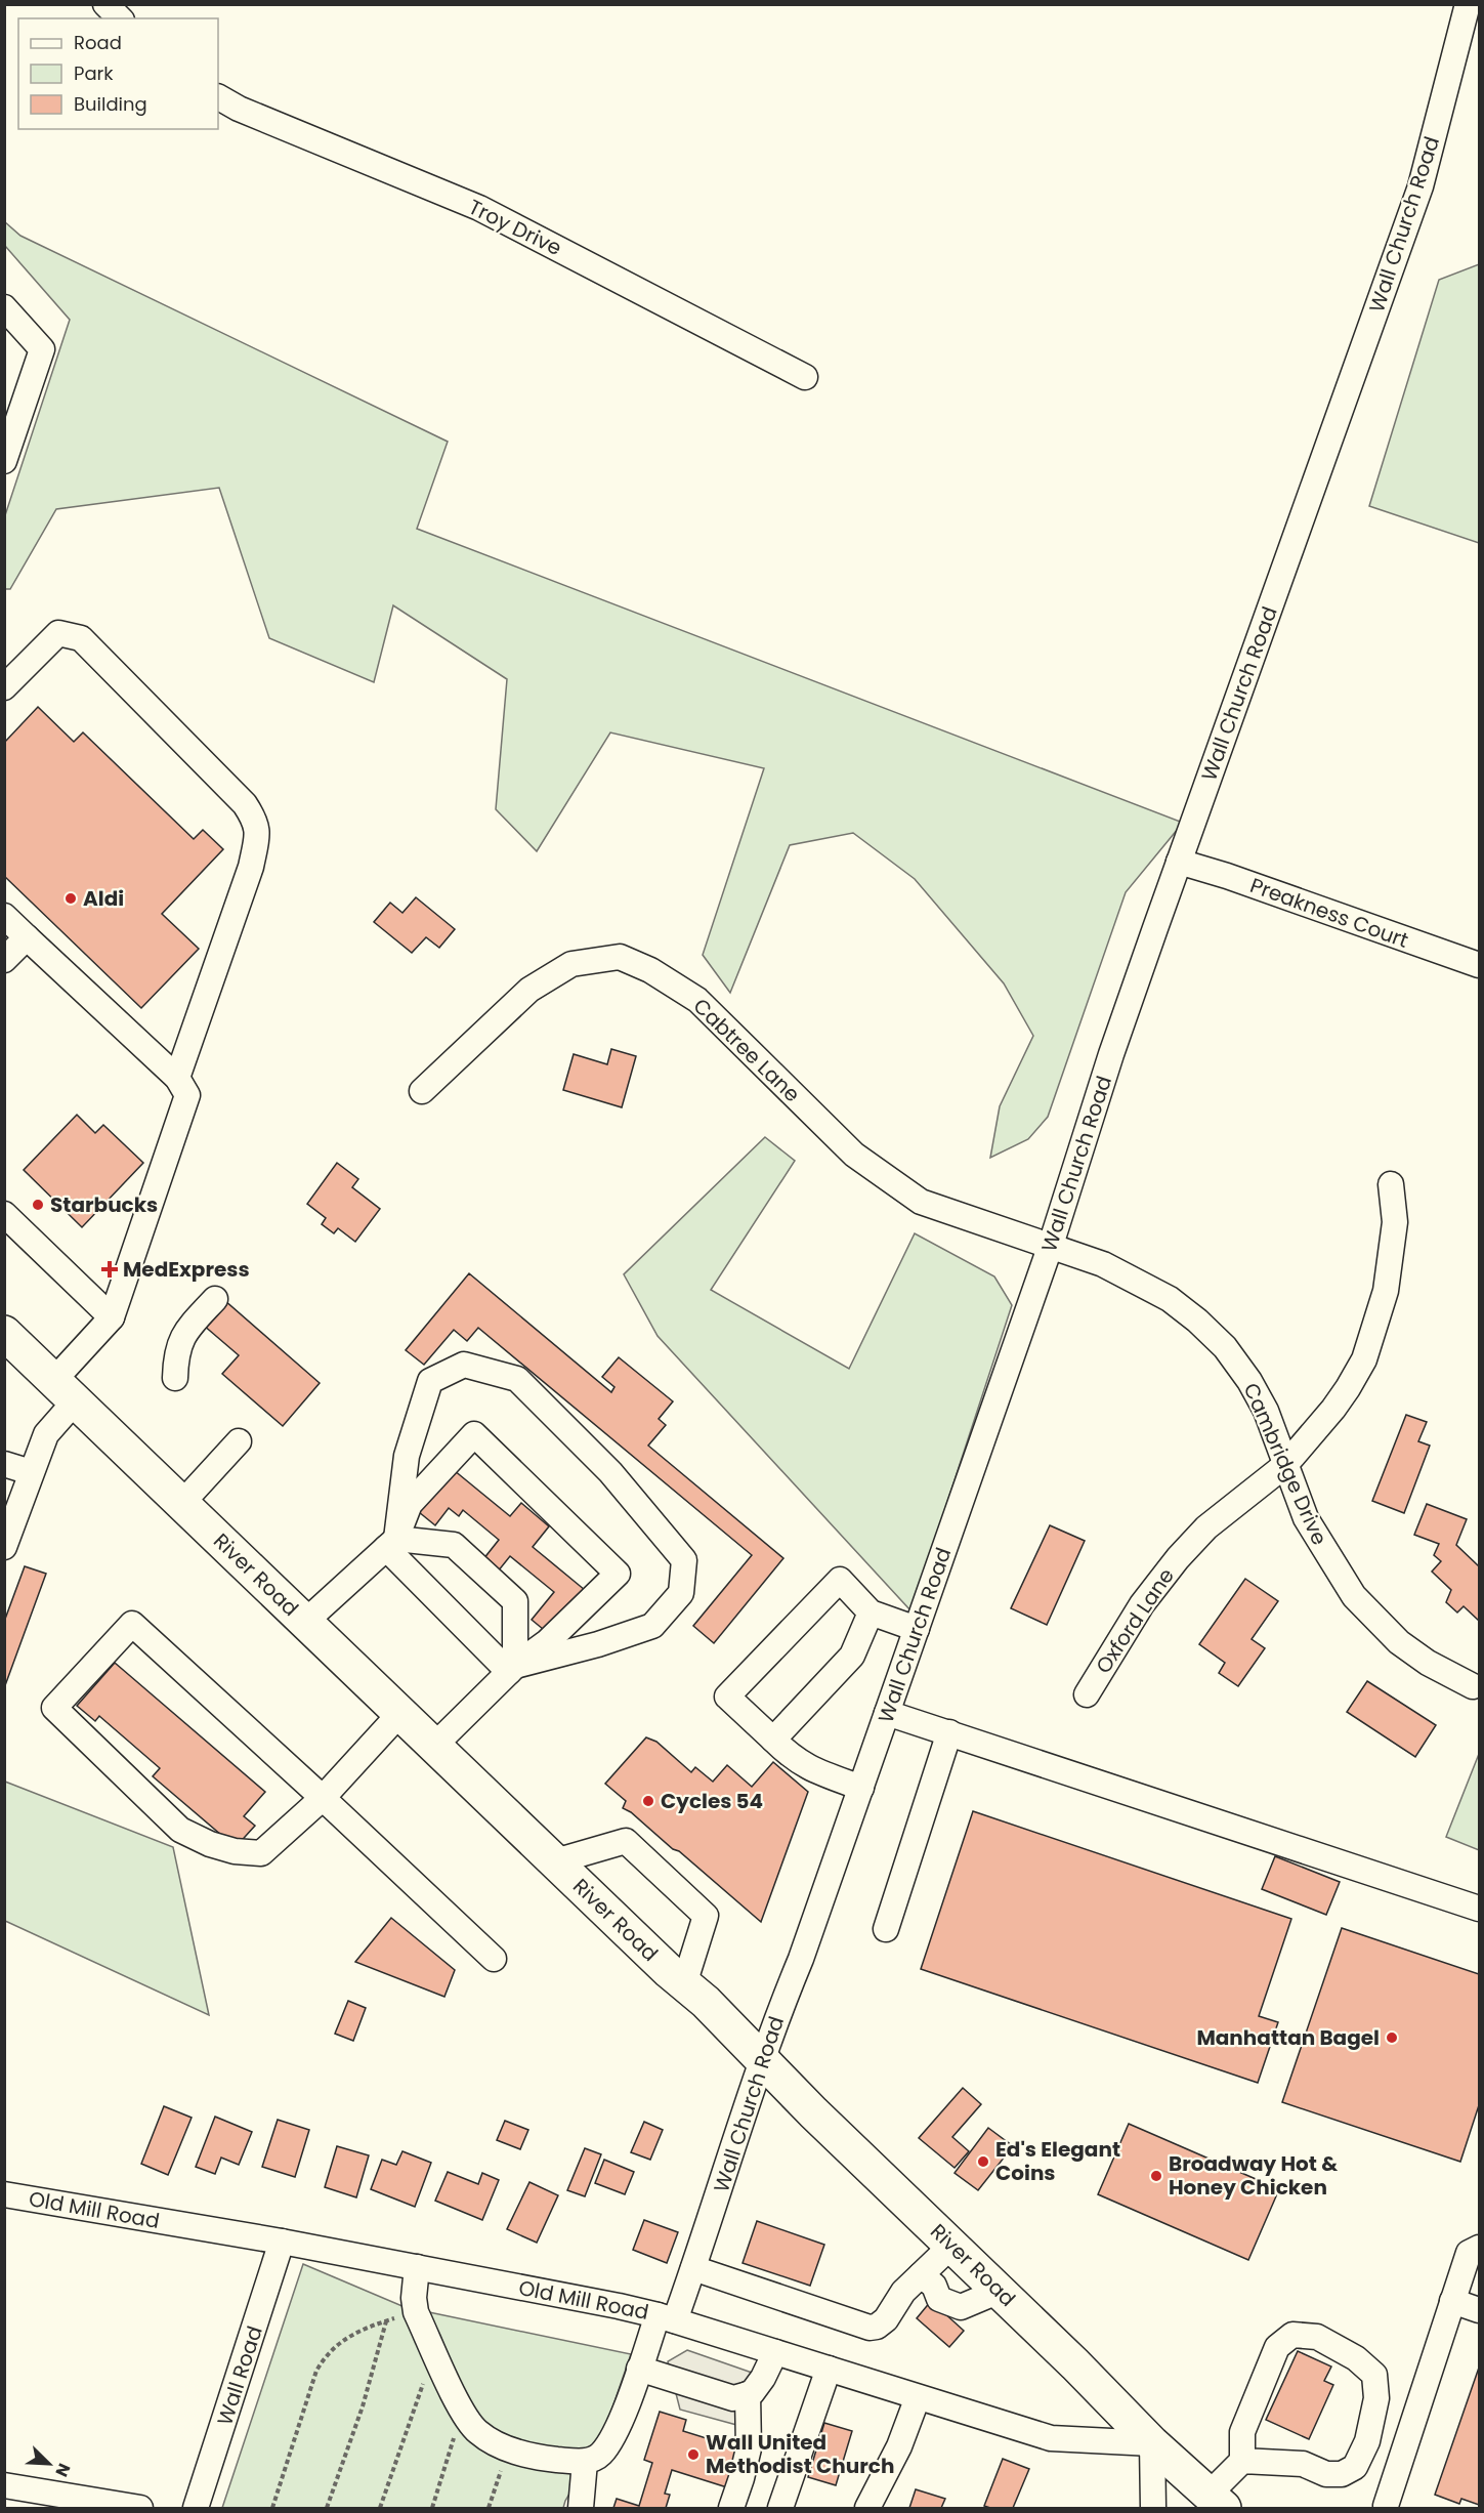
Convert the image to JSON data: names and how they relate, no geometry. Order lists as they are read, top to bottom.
{
  "streets": {
    "highway": ["River Road"],
    "street": [
      "Wall Church Road",
      "Troy Drive",
      "Preakness Court",
      "Cabtree Lane",
      "Cambridge Drive",
      "Oxford Lane",
      "Old Mill Road",
      "Wall Road"
    ]
  },
  "crossings": [
    ["Wall Church Road", "Preakness Court"],
    ["Wall Church Road", "Cabtree Lane"],
    ["Wall Church Road", "Cambridge Drive"],
    ["Wall Church Road", "River Road"],
    ["Wall Church Road", "Old Mill Road"],
    ["Cabtree Lane", "Cambridge Drive"],
    ["Cambridge Drive", "Oxford Lane"],
    ["River Road", "Old Mill Road"],
    ["Old Mill Road", "Wall Road"]
  ],
  "places": {
    "other": [
      "Aldi",
      "Starbucks",
      "Cycles 54",
      "Manhattan Bagel",
      "Ed's Elegant Coins",
      "Broadway Hot & Honey Chicken",
      "Wall United Methodist Church"
    ],
    "health": ["MedExpress"]
  },
  "legend": ["Road", "Park", "Building"],
  "north": "bottom right"
}
